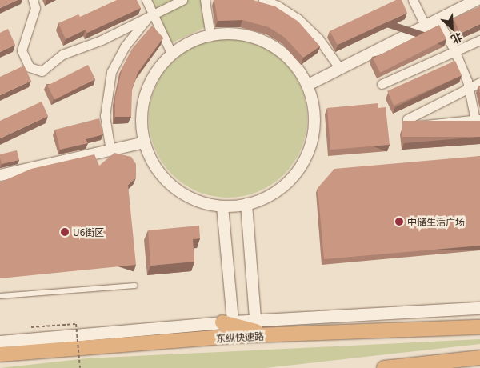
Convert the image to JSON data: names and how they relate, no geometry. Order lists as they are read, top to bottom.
{
  "streets": {
    "highway": ["东纵快速路"]
  },
  "places": ["中储生活广场", "U6街区"],
  "north": "bottom right"
}
